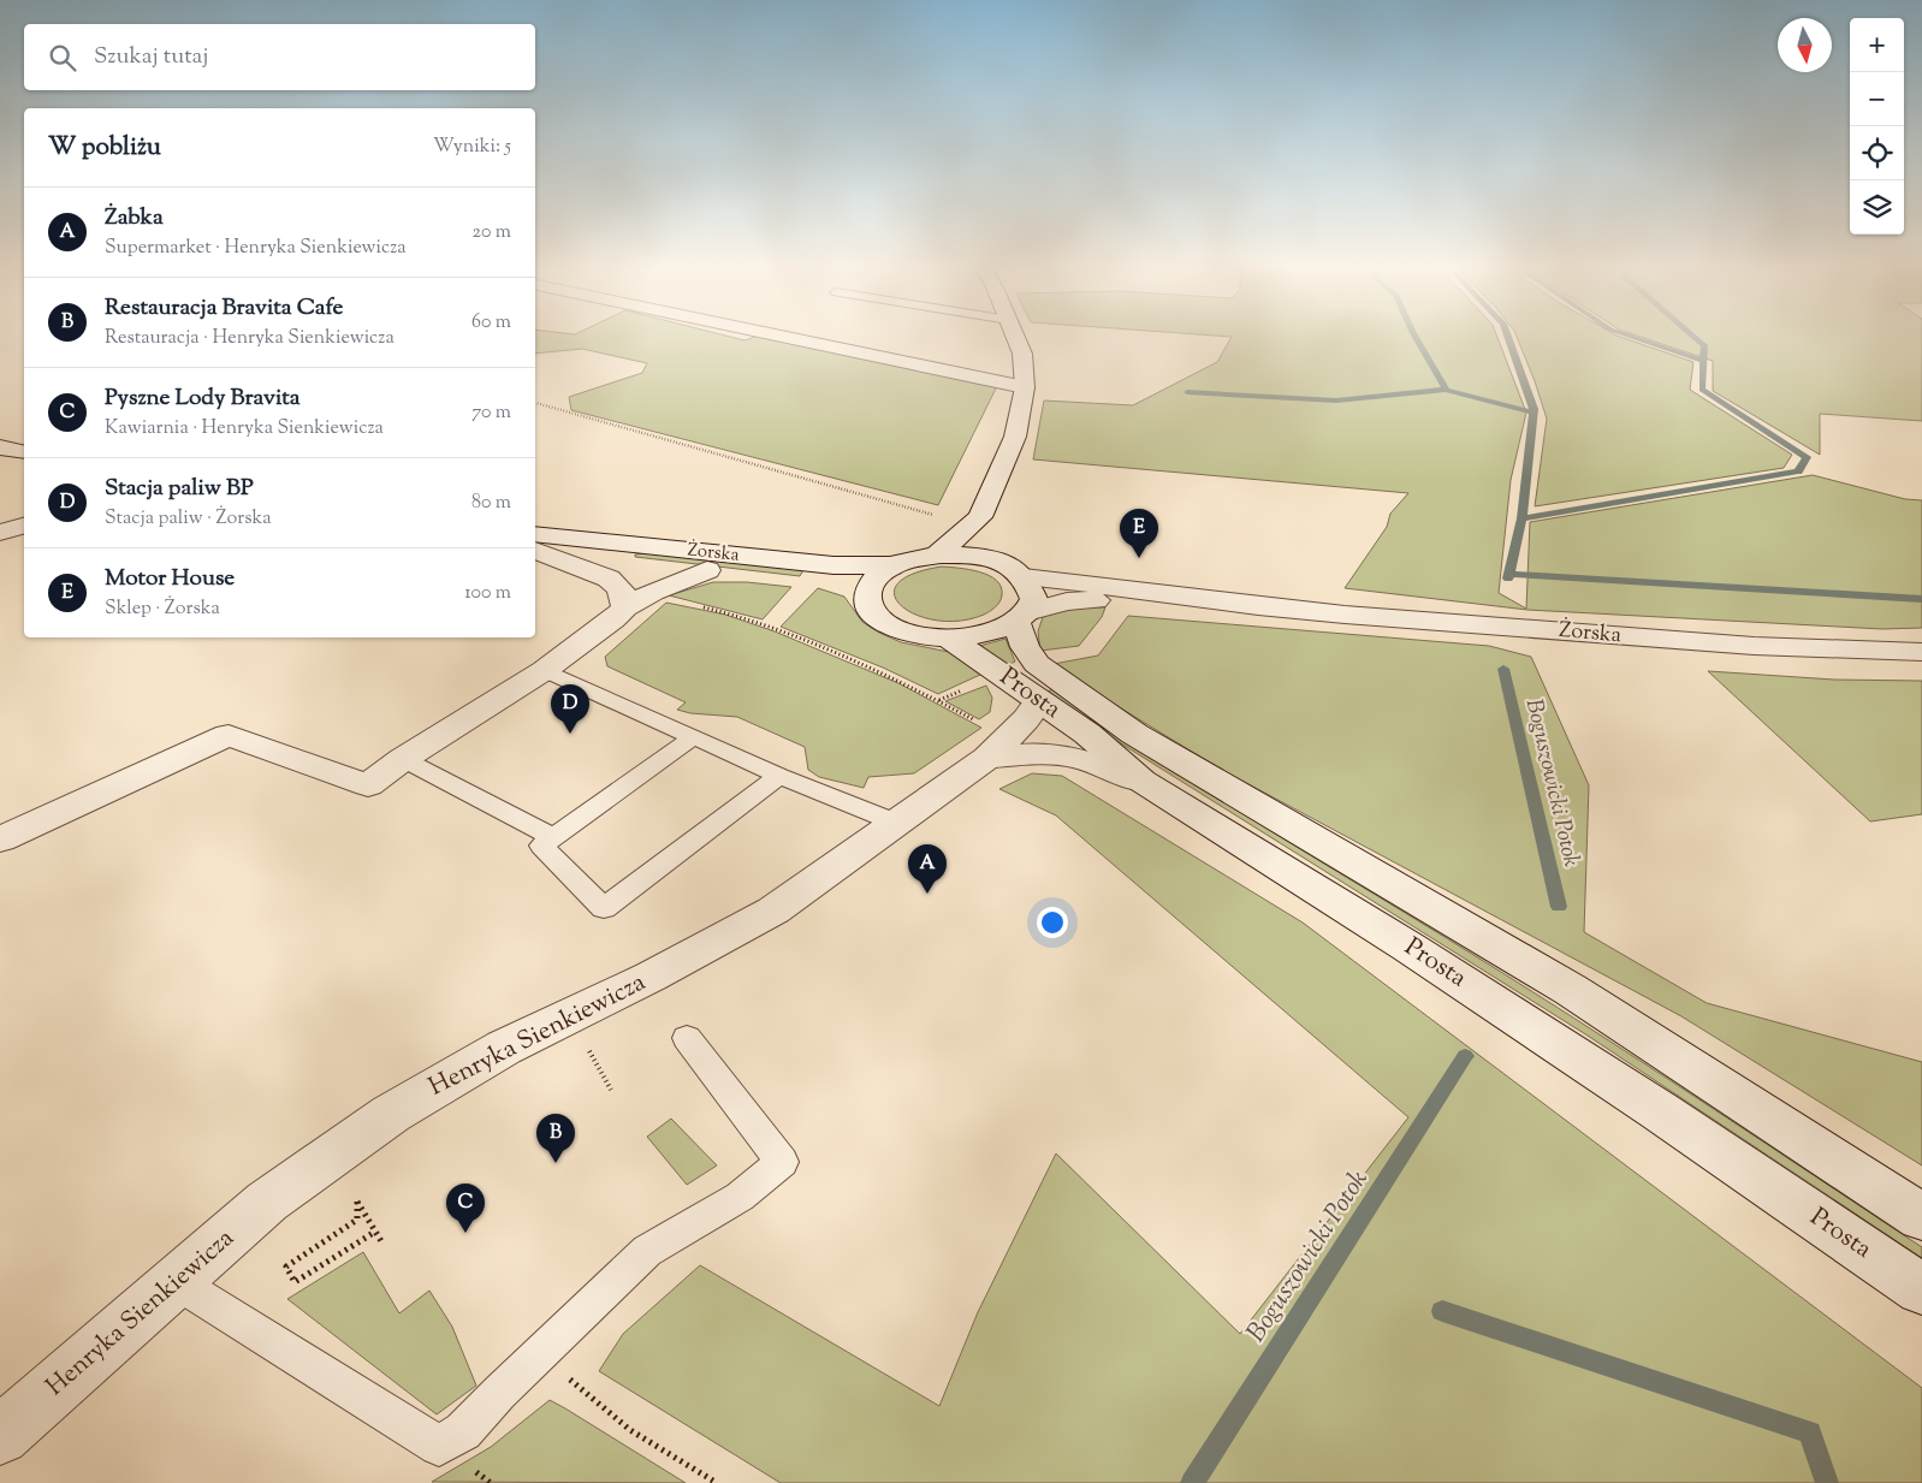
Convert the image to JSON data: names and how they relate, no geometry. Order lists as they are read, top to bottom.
{
  "streets": {
    "street": ["Żorska", "Prosta", "Henryka Sienkiewicza"]
  },
  "crossings": [
    ["Żorska", "Prosta"],
    ["Prosta", "Henryka Sienkiewicza"]
  ],
  "water": ["Boguszowicki Potok"],
  "north": "bottom",
  "page": {
    "map_buttons": ["+", "−"],
    "search": "Szukaj tutaj",
    "heading": ["W pobliżu", "Wyniki: 5"],
    "list": [
      {
        "mark": "A",
        "name": "Żabka",
        "note": "Supermarket · Henryka Sienkiewicza",
        "value": "20 m"
      },
      {
        "mark": "B",
        "name": "Restauracja Bravita Cafe",
        "note": "Restauracja · Henryka Sienkiewicza",
        "value": "60 m"
      },
      {
        "mark": "C",
        "name": "Pyszne Lody Bravita",
        "note": "Kawiarnia · Henryka Sienkiewicza",
        "value": "70 m"
      },
      {
        "mark": "D",
        "name": "Stacja paliw BP",
        "note": "Stacja paliw · Żorska",
        "value": "80 m"
      },
      {
        "mark": "E",
        "name": "Motor House",
        "note": "Sklep · Żorska",
        "value": "100 m"
      }
    ],
    "pins": [
      "E",
      "D",
      "A",
      "B",
      "C"
    ]
  }
}
